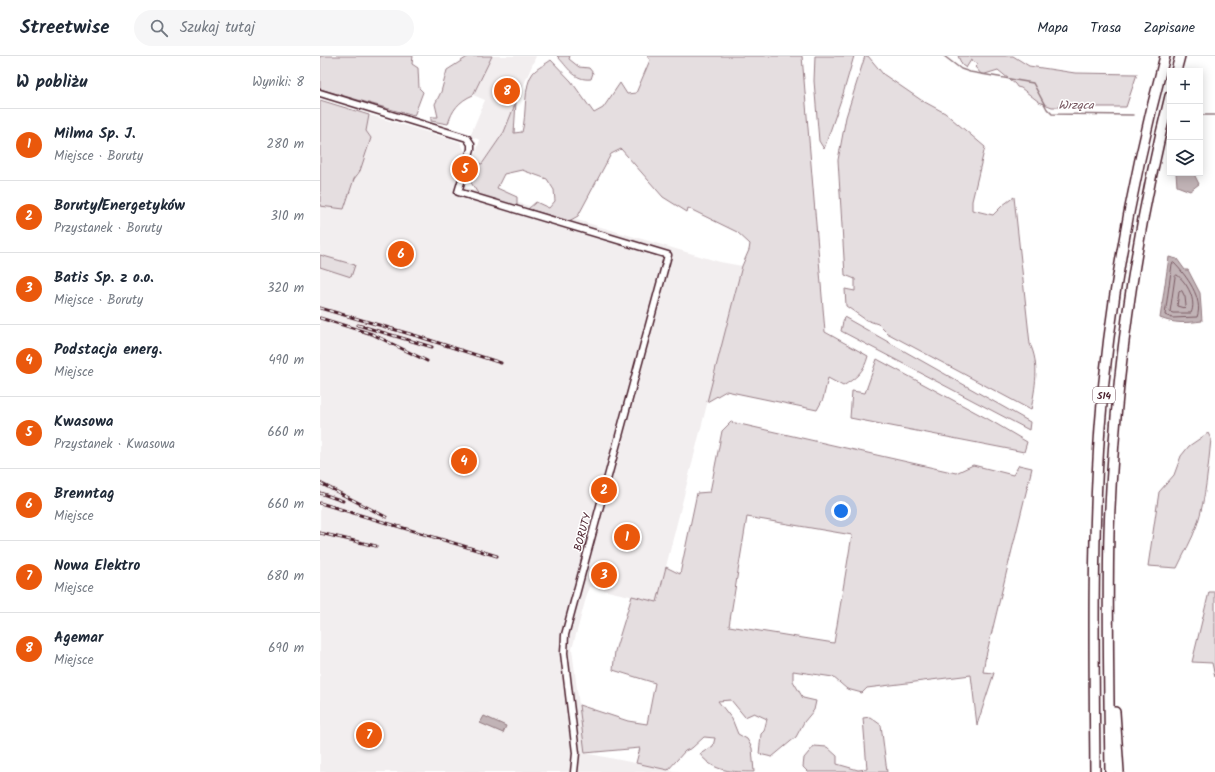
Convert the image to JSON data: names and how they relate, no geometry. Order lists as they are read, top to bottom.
{
  "streets": {
    "highway": ["S14"],
    "street": ["BORUTY"]
  },
  "water": ["Wrząca"],
  "page": {
    "header": "Streetwise",
    "search": "Szukaj tutaj",
    "nav": ["Mapa", "Trasa", "Zapisane"],
    "heading": ["W pobliżu", "Wyniki: 8"],
    "map_buttons": ["+", "−"],
    "pins": [
      "8",
      "5",
      "6",
      "4",
      "2",
      "1",
      "3",
      "7"
    ],
    "list": [
      {
        "mark": "1",
        "name": "Milma Sp. J.",
        "note": "Miejsce · Boruty",
        "value": "280 m"
      },
      {
        "mark": "2",
        "name": "Boruty/Energetyków",
        "note": "Przystanek · Boruty",
        "value": "310 m"
      },
      {
        "mark": "3",
        "name": "Batis Sp. z o.o.",
        "note": "Miejsce · Boruty",
        "value": "320 m"
      },
      {
        "mark": "4",
        "name": "Podstacja energ.",
        "note": "Miejsce",
        "value": "490 m"
      },
      {
        "mark": "5",
        "name": "Kwasowa",
        "note": "Przystanek · Kwasowa",
        "value": "660 m"
      },
      {
        "mark": "6",
        "name": "Brenntag",
        "note": "Miejsce",
        "value": "660 m"
      },
      {
        "mark": "7",
        "name": "Nowa Elektro",
        "note": "Miejsce",
        "value": "680 m"
      },
      {
        "mark": "8",
        "name": "Agemar",
        "note": "Miejsce",
        "value": "690 m"
      }
    ]
  }
}
